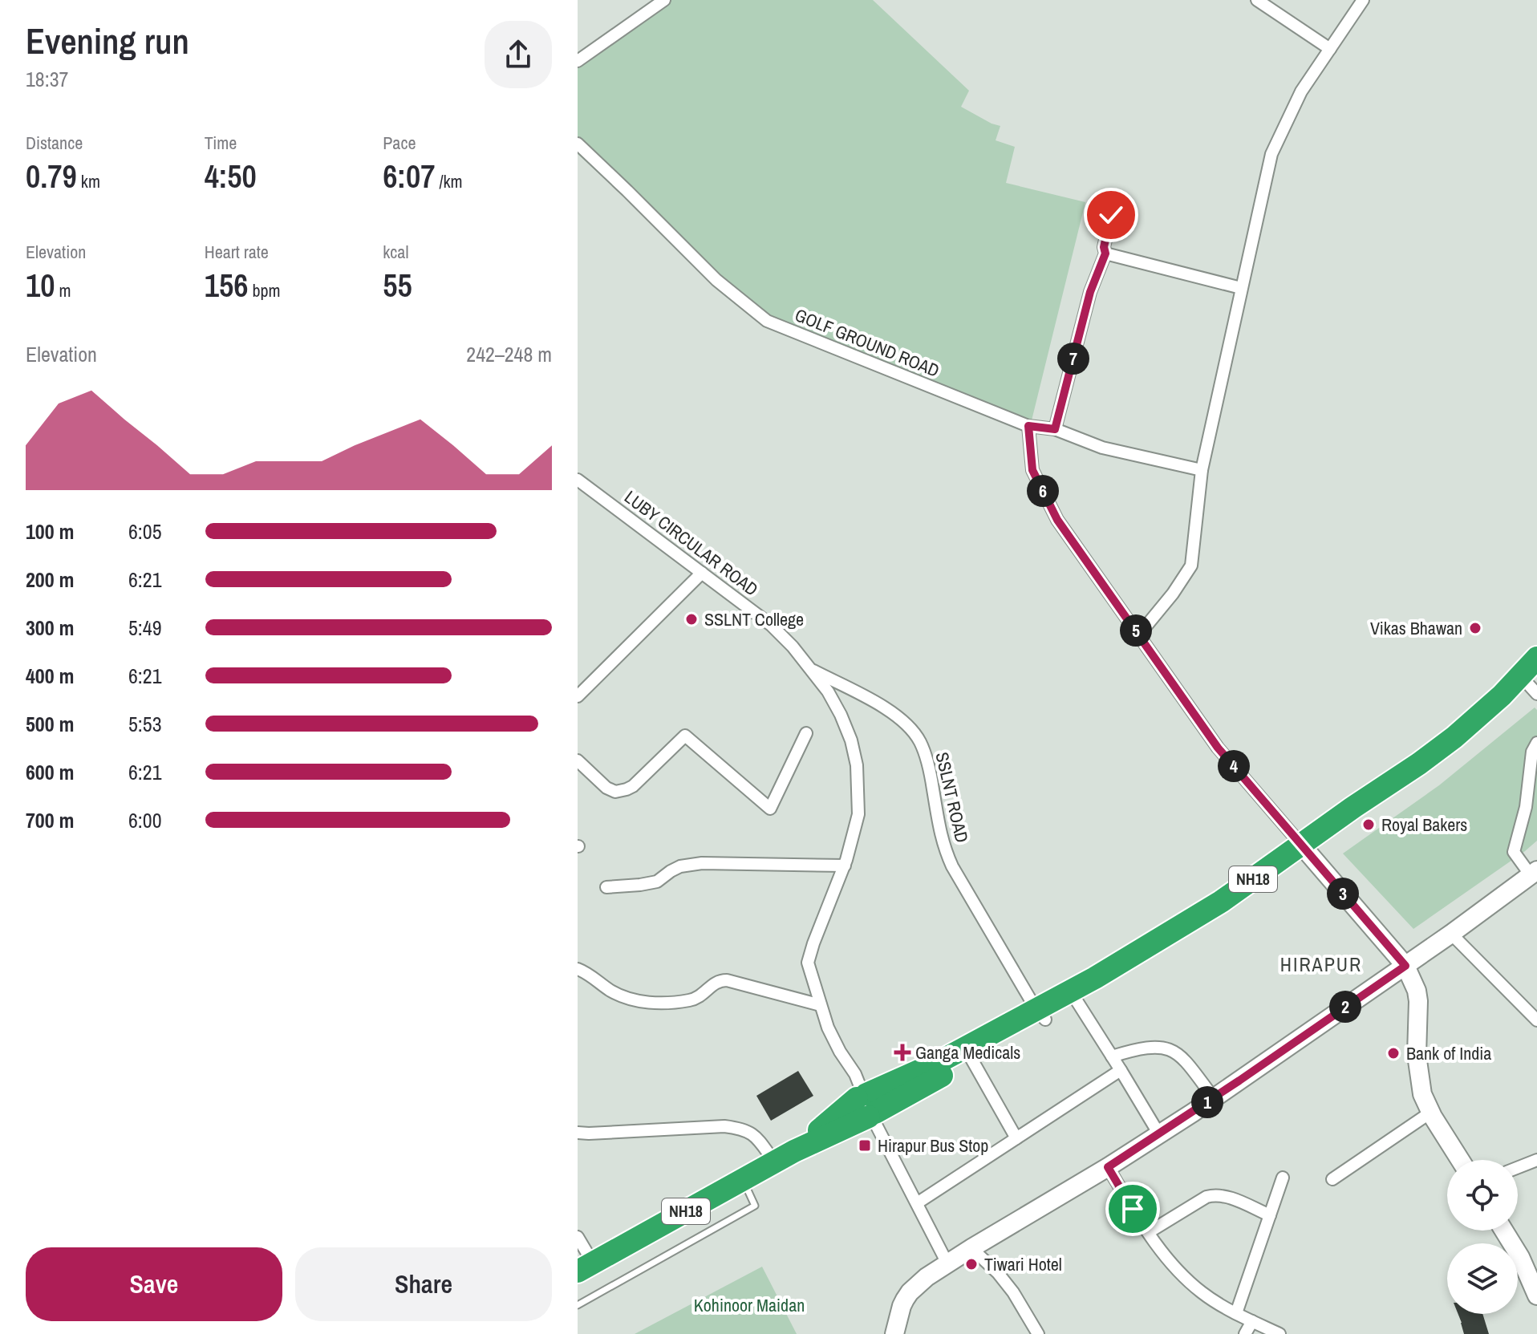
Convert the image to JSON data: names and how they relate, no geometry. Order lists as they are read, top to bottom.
{
  "streets": {
    "highway": ["NH18"],
    "street": ["GOLF GROUND ROAD", "LUBY CIRCULAR ROAD", "SSLNT ROAD"]
  },
  "crossings": [
    ["LUBY CIRCULAR ROAD", "SSLNT ROAD"],
    ["LUBY CIRCULAR ROAD", "NH18"],
    ["SSLNT ROAD", "NH18"]
  ],
  "districts": ["HIRAPUR"],
  "parks": ["Kohinoor Maidan"],
  "places": {
    "other": [
      "SSLNT College",
      "Vikas Bhawan",
      "Royal Bakers",
      "Bank of India",
      "Tiwari Hotel"
    ],
    "health": ["Ganga Medicals"],
    "transit": ["Hirapur Bus Stop"]
  },
  "page": {
    "heading": ["Evening run", "18:37"],
    "stats": [
      ["Distance", "0.79 km"],
      ["Time", "4:50"],
      ["Pace", "6:07 /km"],
      ["Elevation", "10 m"],
      ["Heart rate", "156 bpm"],
      ["kcal", "55"]
    ],
    "chart": ["Elevation", "242–248 m"],
    "pins": [
      "7",
      "6",
      "5",
      "4",
      "3",
      "2",
      "1"
    ],
    "list": [
      {
        "name": "100 m",
        "note": "6:05"
      },
      {
        "name": "200 m",
        "note": "6:21"
      },
      {
        "name": "300 m",
        "note": "5:49"
      },
      {
        "name": "400 m",
        "note": "6:21"
      },
      {
        "name": "500 m",
        "note": "5:53"
      },
      {
        "name": "600 m",
        "note": "6:21"
      },
      {
        "name": "700 m",
        "note": "6:00"
      }
    ],
    "buttons": ["Save", "Share"]
  }
}
